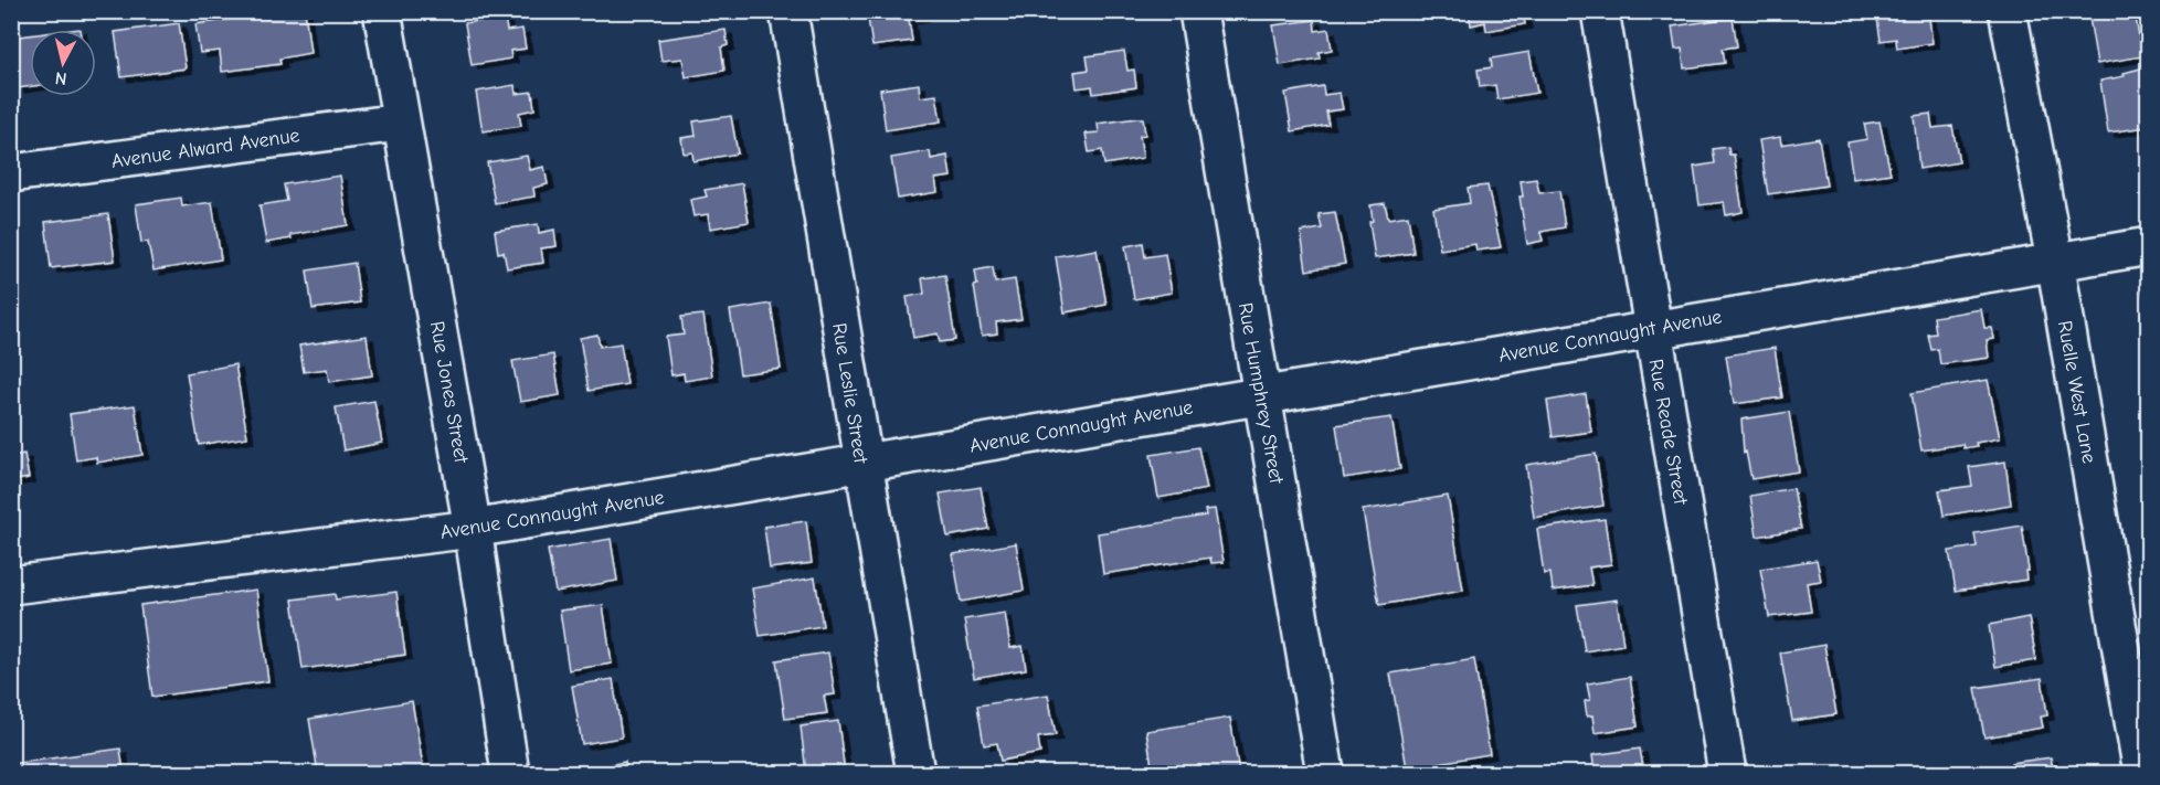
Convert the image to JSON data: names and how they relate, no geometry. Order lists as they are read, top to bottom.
{
  "streets": {
    "street": [
      "Avenue Alward Avenue",
      "Avenue Connaught Avenue",
      "Rue Jones Street",
      "Ruelle West Lane",
      "Rue Leslie Street",
      "Rue Humphrey Street",
      "Rue Reade Street"
    ]
  },
  "crossings": [
    ["Avenue Alward Avenue", "Rue Jones Street"],
    ["Avenue Connaught Avenue", "Rue Jones Street"],
    ["Avenue Connaught Avenue", "Ruelle West Lane"],
    ["Avenue Connaught Avenue", "Rue Leslie Street"],
    ["Avenue Connaught Avenue", "Rue Humphrey Street"],
    ["Avenue Connaught Avenue", "Rue Reade Street"]
  ],
  "north": "bottom"
}
